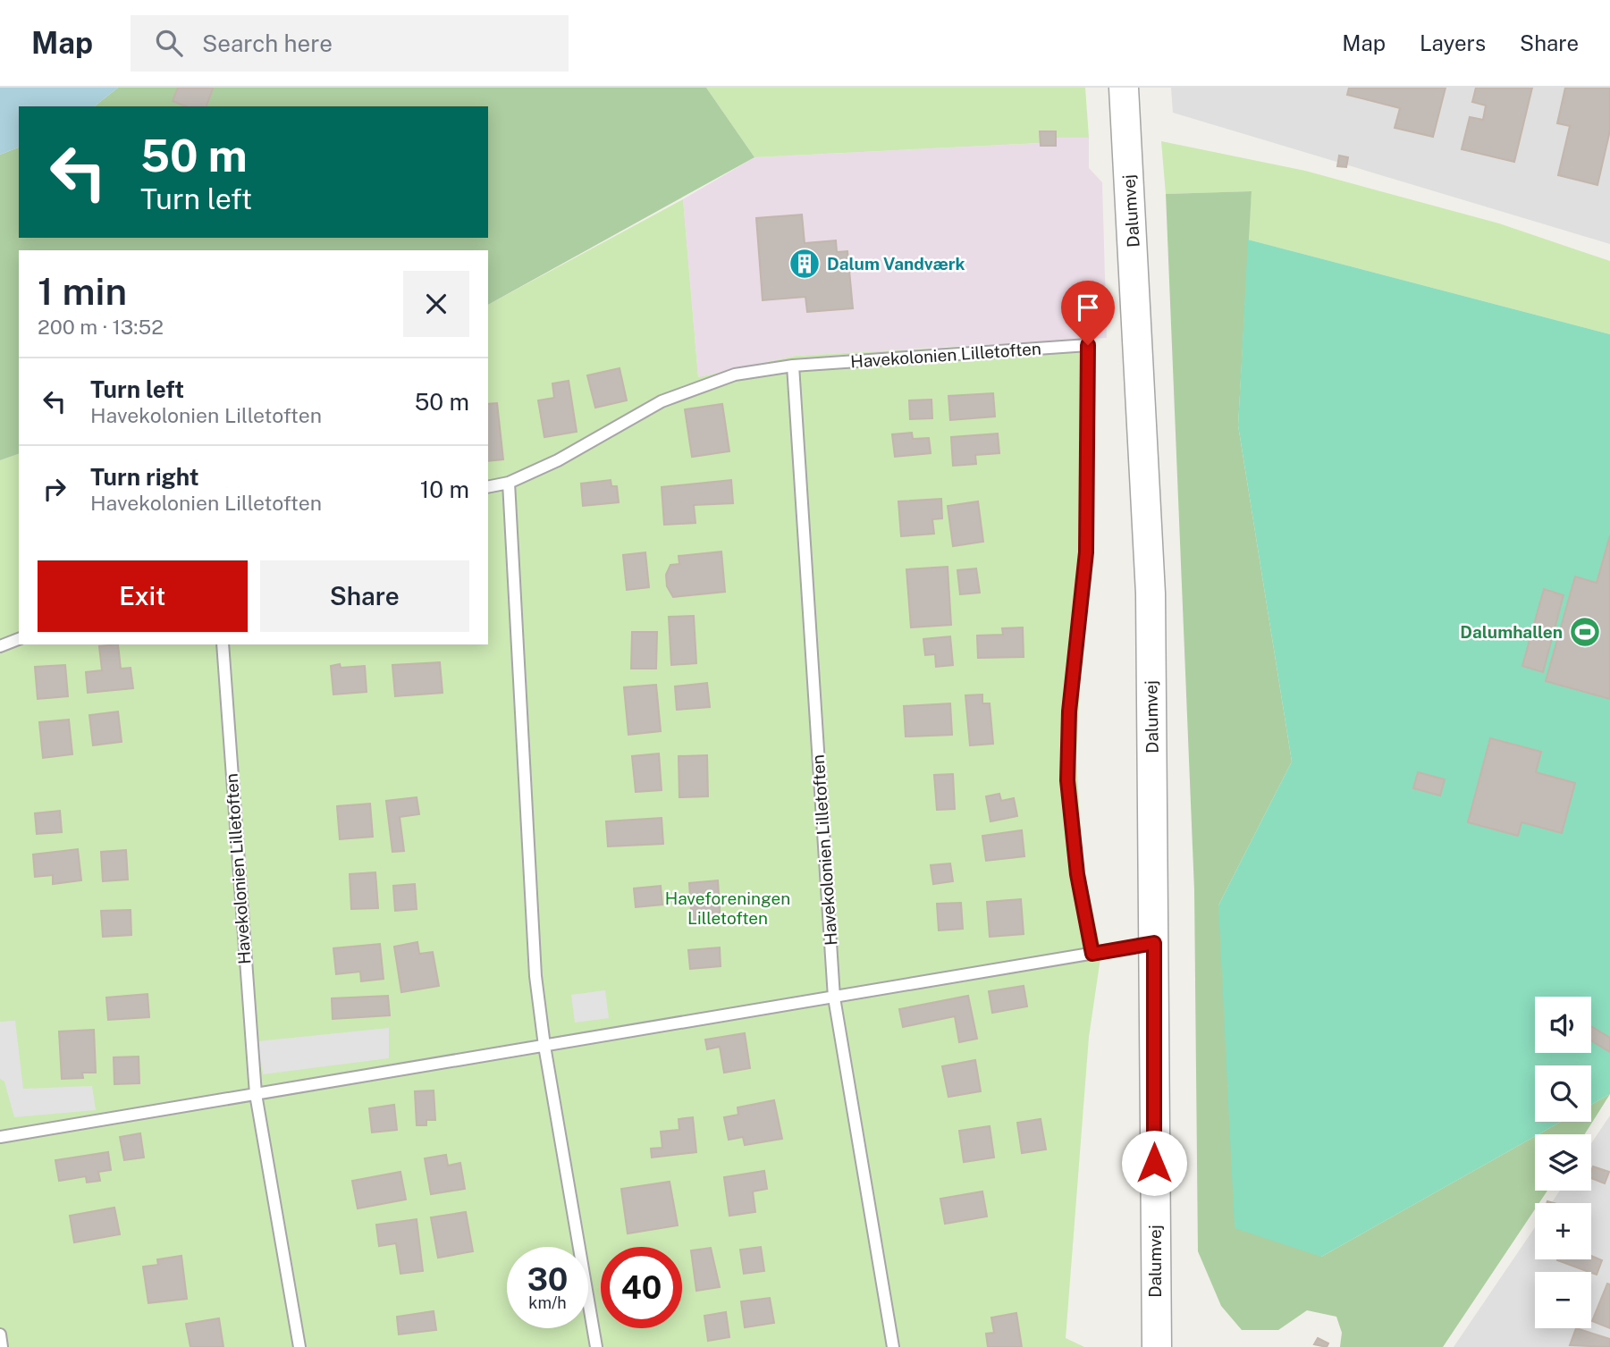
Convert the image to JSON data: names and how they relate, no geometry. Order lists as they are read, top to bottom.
{
  "streets": {
    "street": ["Dalumvej"],
    "lane": ["Havekolonien Lilletoften"]
  },
  "parks": ["Haveforeningen Lilletoften"],
  "places": {
    "building": ["Dalum Vandværk"],
    "sports": ["Dalumhallen"]
  },
  "page": {
    "header": "Map",
    "search": "Search here",
    "nav": ["Map", "Layers", "Share"],
    "turn": ["50 m", "Turn left"],
    "heading": ["1 min", "200 m · 13:52"],
    "list": [
      {
        "name": "Turn left",
        "note": "Havekolonien Lilletoften",
        "value": "50 m"
      },
      {
        "name": "Turn right",
        "note": "Havekolonien Lilletoften",
        "value": "10 m"
      }
    ],
    "buttons": ["Exit", "Share"],
    "map_buttons": ["+", "−"],
    "speed": "30 km/h",
    "limit": "40"
  }
}
